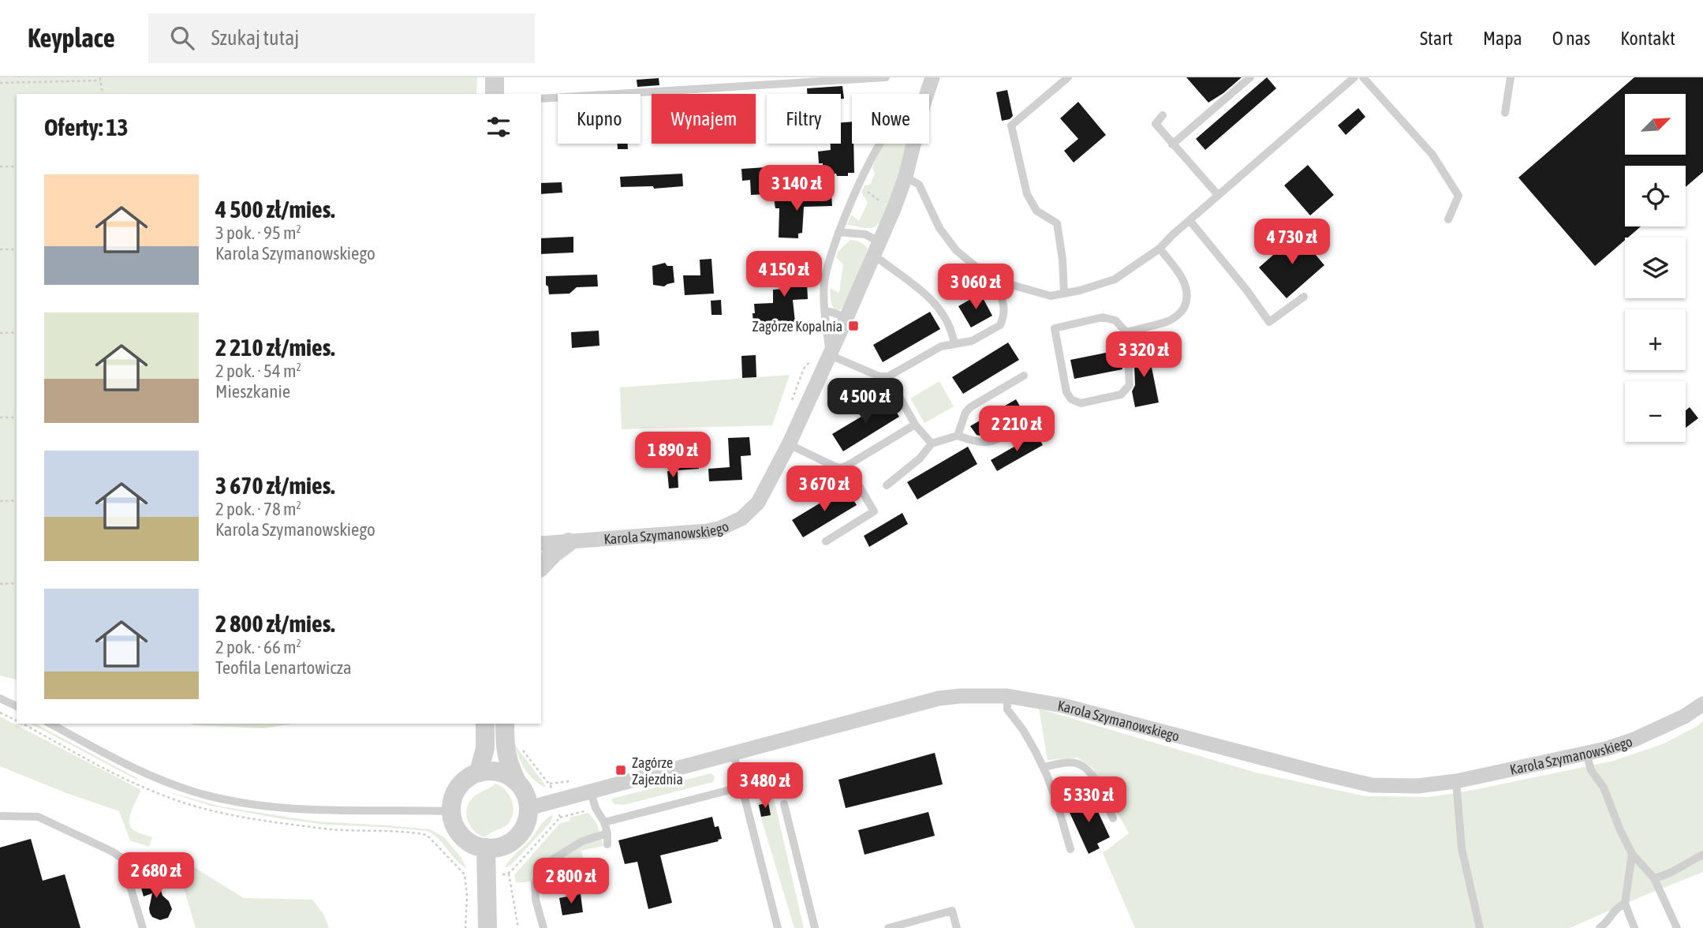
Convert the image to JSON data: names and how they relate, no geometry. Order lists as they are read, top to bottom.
{
  "streets": {
    "street": ["Karola Szymanowskiego"]
  },
  "places": {
    "transit": ["Zagórze Kopalnia", "Zagórze Zajezdnia"]
  },
  "north": "top right",
  "page": {
    "header": "Keyplace",
    "search": "Szukaj tutaj",
    "nav": [
      "Start",
      "Mapa",
      "O nas",
      "Kontakt"
    ],
    "map_buttons": ["+", "−"],
    "chip": [
      "Kupno",
      "Wynajem",
      "Filtry",
      "Nowe"
    ],
    "heading": "Oferty: 13",
    "list": [
      {
        "name": "4 500 zł/mies.",
        "note": "3 pok. · 95 m² · Karola Szymanowskiego"
      },
      {
        "name": "2 210 zł/mies.",
        "note": "2 pok. · 54 m² · Mieszkanie"
      },
      {
        "name": "3 670 zł/mies.",
        "note": "2 pok. · 78 m² · Karola Szymanowskiego"
      },
      {
        "name": "2 800 zł/mies.",
        "note": "2 pok. · 66 m² · Teofila Lenartowicza"
      }
    ],
    "price": [
      "3 140 zł",
      "4 730 zł",
      "4 150 zł",
      "3 060 zł",
      "3 320 zł",
      "4 500 zł",
      "2 210 zł",
      "1 890 zł",
      "3 670 zł",
      "3 480 zł",
      "5 330 zł",
      "2 680 zł",
      "2 800 zł"
    ]
  }
}
